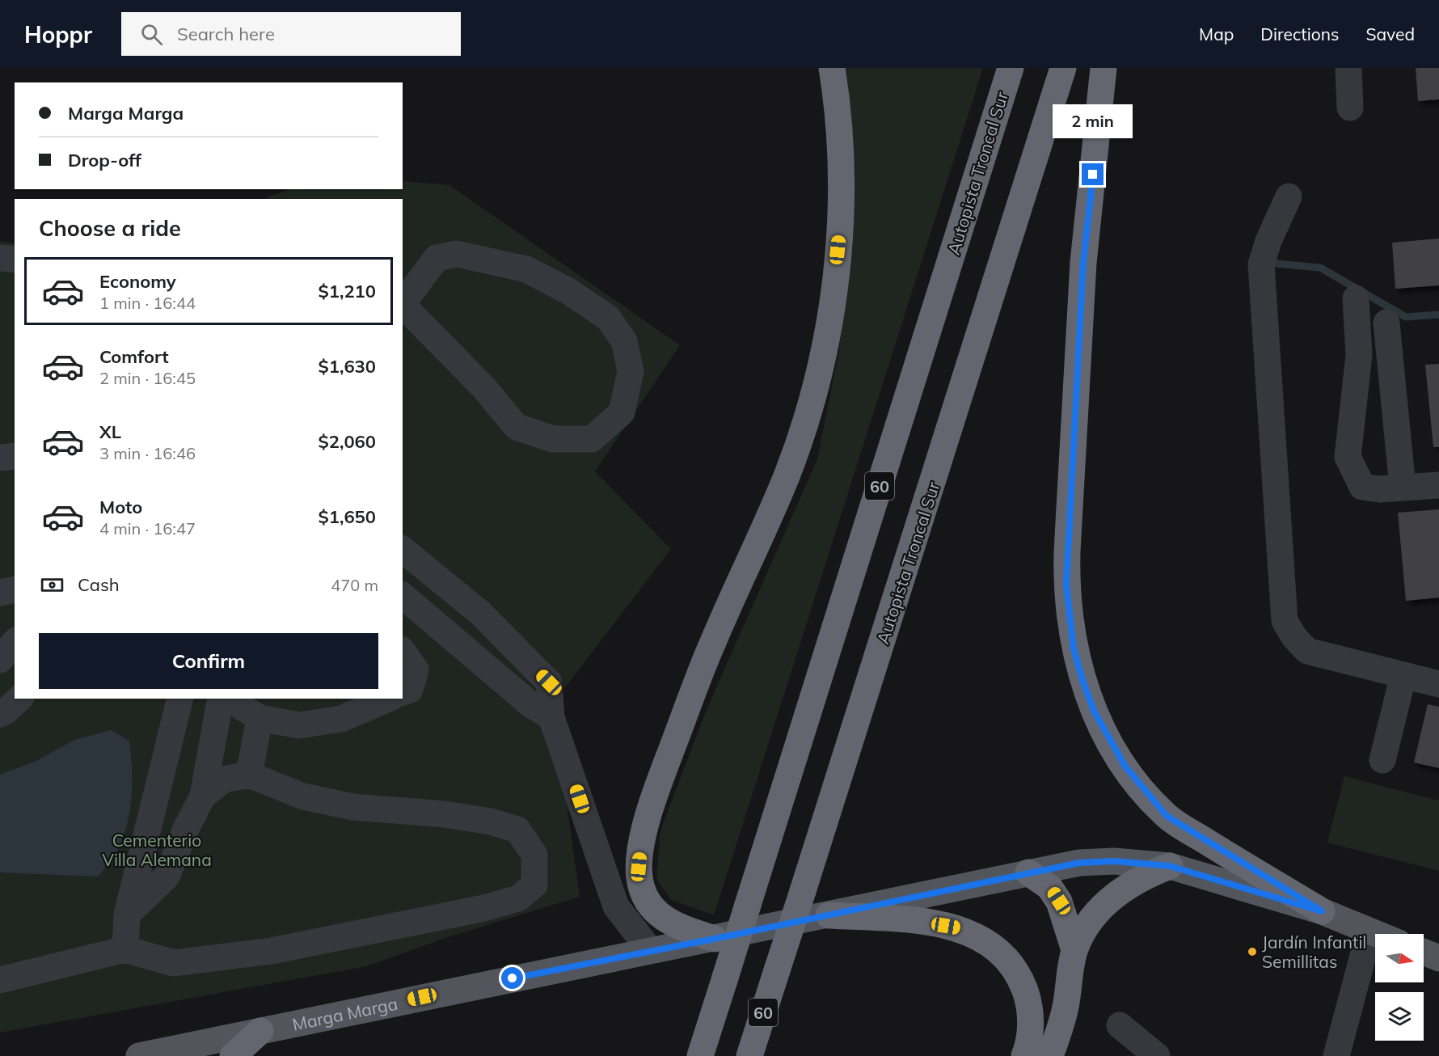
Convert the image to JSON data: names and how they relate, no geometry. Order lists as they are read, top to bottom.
{
  "streets": {
    "highway": ["Autopista Troncal Sur", "60"],
    "main road": ["Marga Marga"]
  },
  "parks": ["Cementerio Villa Alemana"],
  "places": ["Jardín Infantil Semillitas"],
  "north": "right",
  "page": {
    "header": "Hoppr",
    "search": "Search here",
    "nav": ["Map", "Directions", "Saved"],
    "banner": ["Marga Marga", "Drop-off"],
    "bubble": "2 min",
    "heading": "Choose a ride",
    "list": [
      {
        "name": "Economy",
        "note": "1 min · 16:44",
        "value": "$1,210"
      },
      {
        "name": "Comfort",
        "note": "2 min · 16:45",
        "value": "$1,630"
      },
      {
        "name": "XL",
        "note": "3 min · 16:46",
        "value": "$2,060"
      },
      {
        "name": "Moto",
        "note": "4 min · 16:47",
        "value": "$1,650"
      }
    ],
    "pay": ["Cash", "470 m"],
    "buttons": "Confirm"
  }
}
